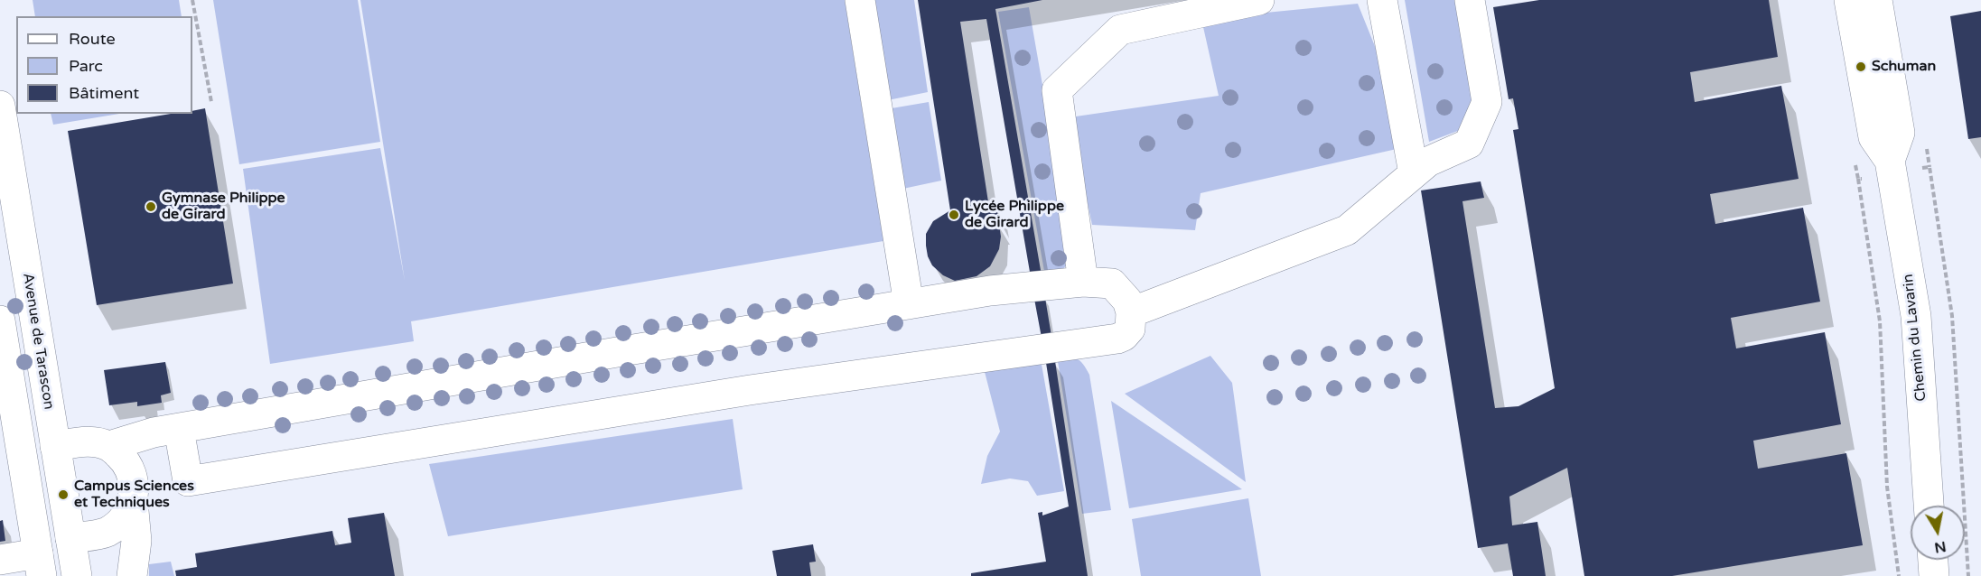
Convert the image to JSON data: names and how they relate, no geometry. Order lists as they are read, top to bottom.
{
  "streets": {
    "street": ["Chemin du Lavarin", "Avenue de Tarascon"]
  },
  "places": [
    "Schuman",
    "Gymnase Philippe de Girard",
    "Lycée Philippe de Girard",
    "Campus Sciences et Techniques"
  ],
  "legend": ["Route", "Parc", "Bâtiment"],
  "north": "bottom"
}
